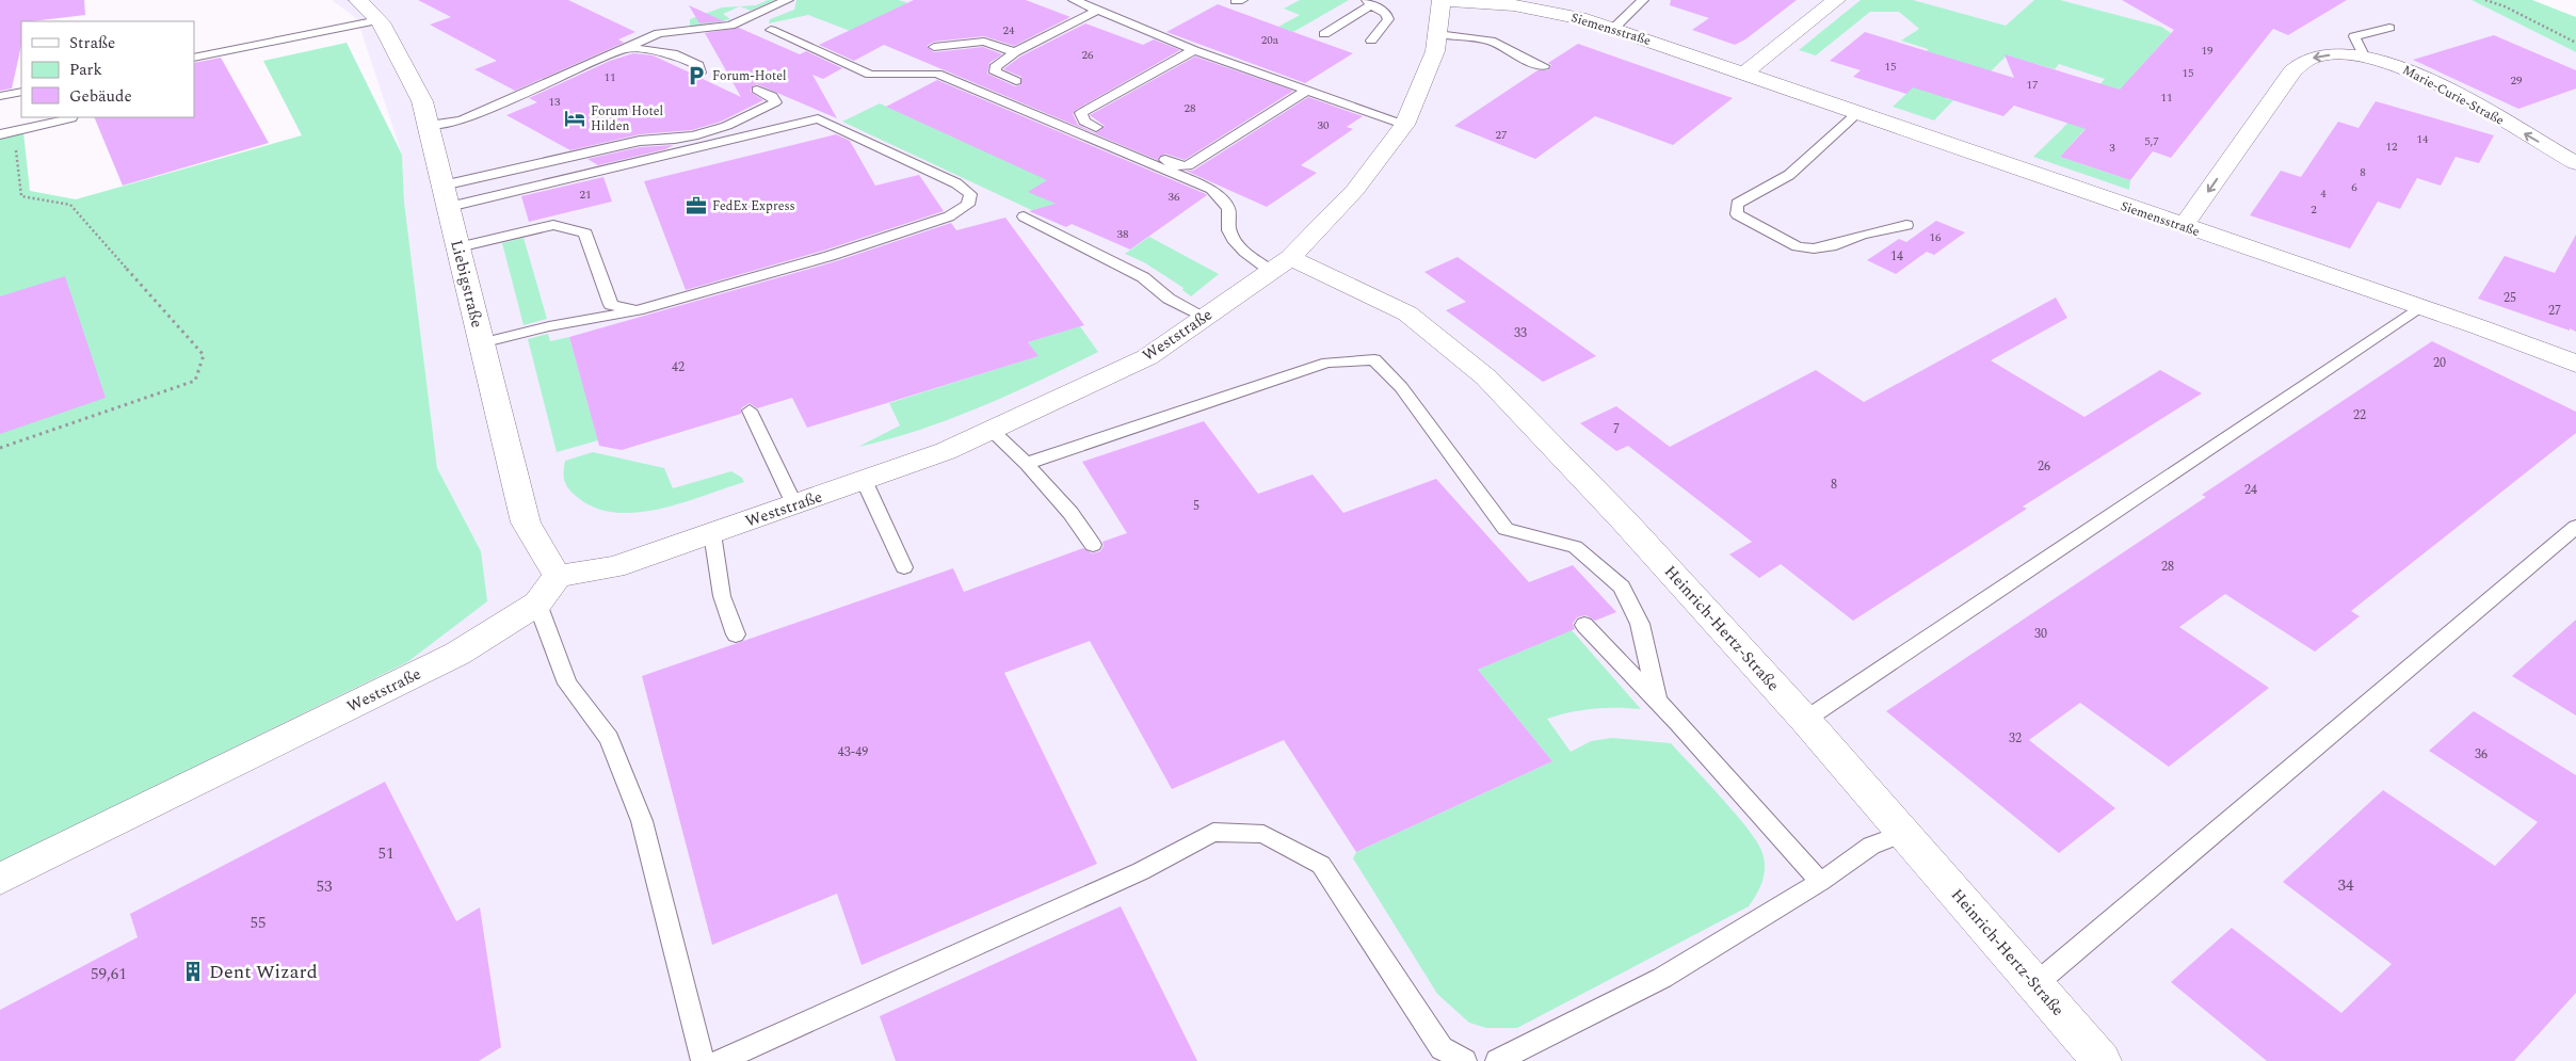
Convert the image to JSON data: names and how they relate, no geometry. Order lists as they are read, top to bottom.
{
  "streets": {
    "street": [
      "Siemensstraße",
      "Marie-Curie-Straße",
      "Liebigstraße",
      "Weststraße",
      "Heinrich-Hertz-Straße"
    ]
  },
  "crossings": [
    ["Siemensstraße", "Marie-Curie-Straße"],
    ["Siemensstraße", "Weststraße"],
    ["Liebigstraße", "Weststraße"],
    ["Weststraße", "Heinrich-Hertz-Straße"]
  ],
  "places": {
    "parking": ["Forum-Hotel"],
    "hotel": ["Forum Hotel Hilden"],
    "office": ["FedEx Express"],
    "building": ["Dent Wizard"]
  },
  "house_numbers": [
    "24",
    "20a",
    "19",
    "26",
    "15",
    "15",
    "11",
    "29",
    "17",
    "11",
    "13",
    "28",
    "30",
    "27",
    "14",
    "5,7",
    "12",
    "3",
    "8",
    "6",
    "4",
    "21",
    "36",
    "2",
    "38",
    "16",
    "14",
    "25",
    "27",
    "33",
    "20",
    "42",
    "22",
    "7",
    "26",
    "8",
    "24",
    "5",
    "28",
    "30",
    "32",
    "43-49",
    "36",
    "51",
    "34",
    "53",
    "55",
    "59,61"
  ],
  "legend": ["Straße", "Park", "Gebäude"]
}
